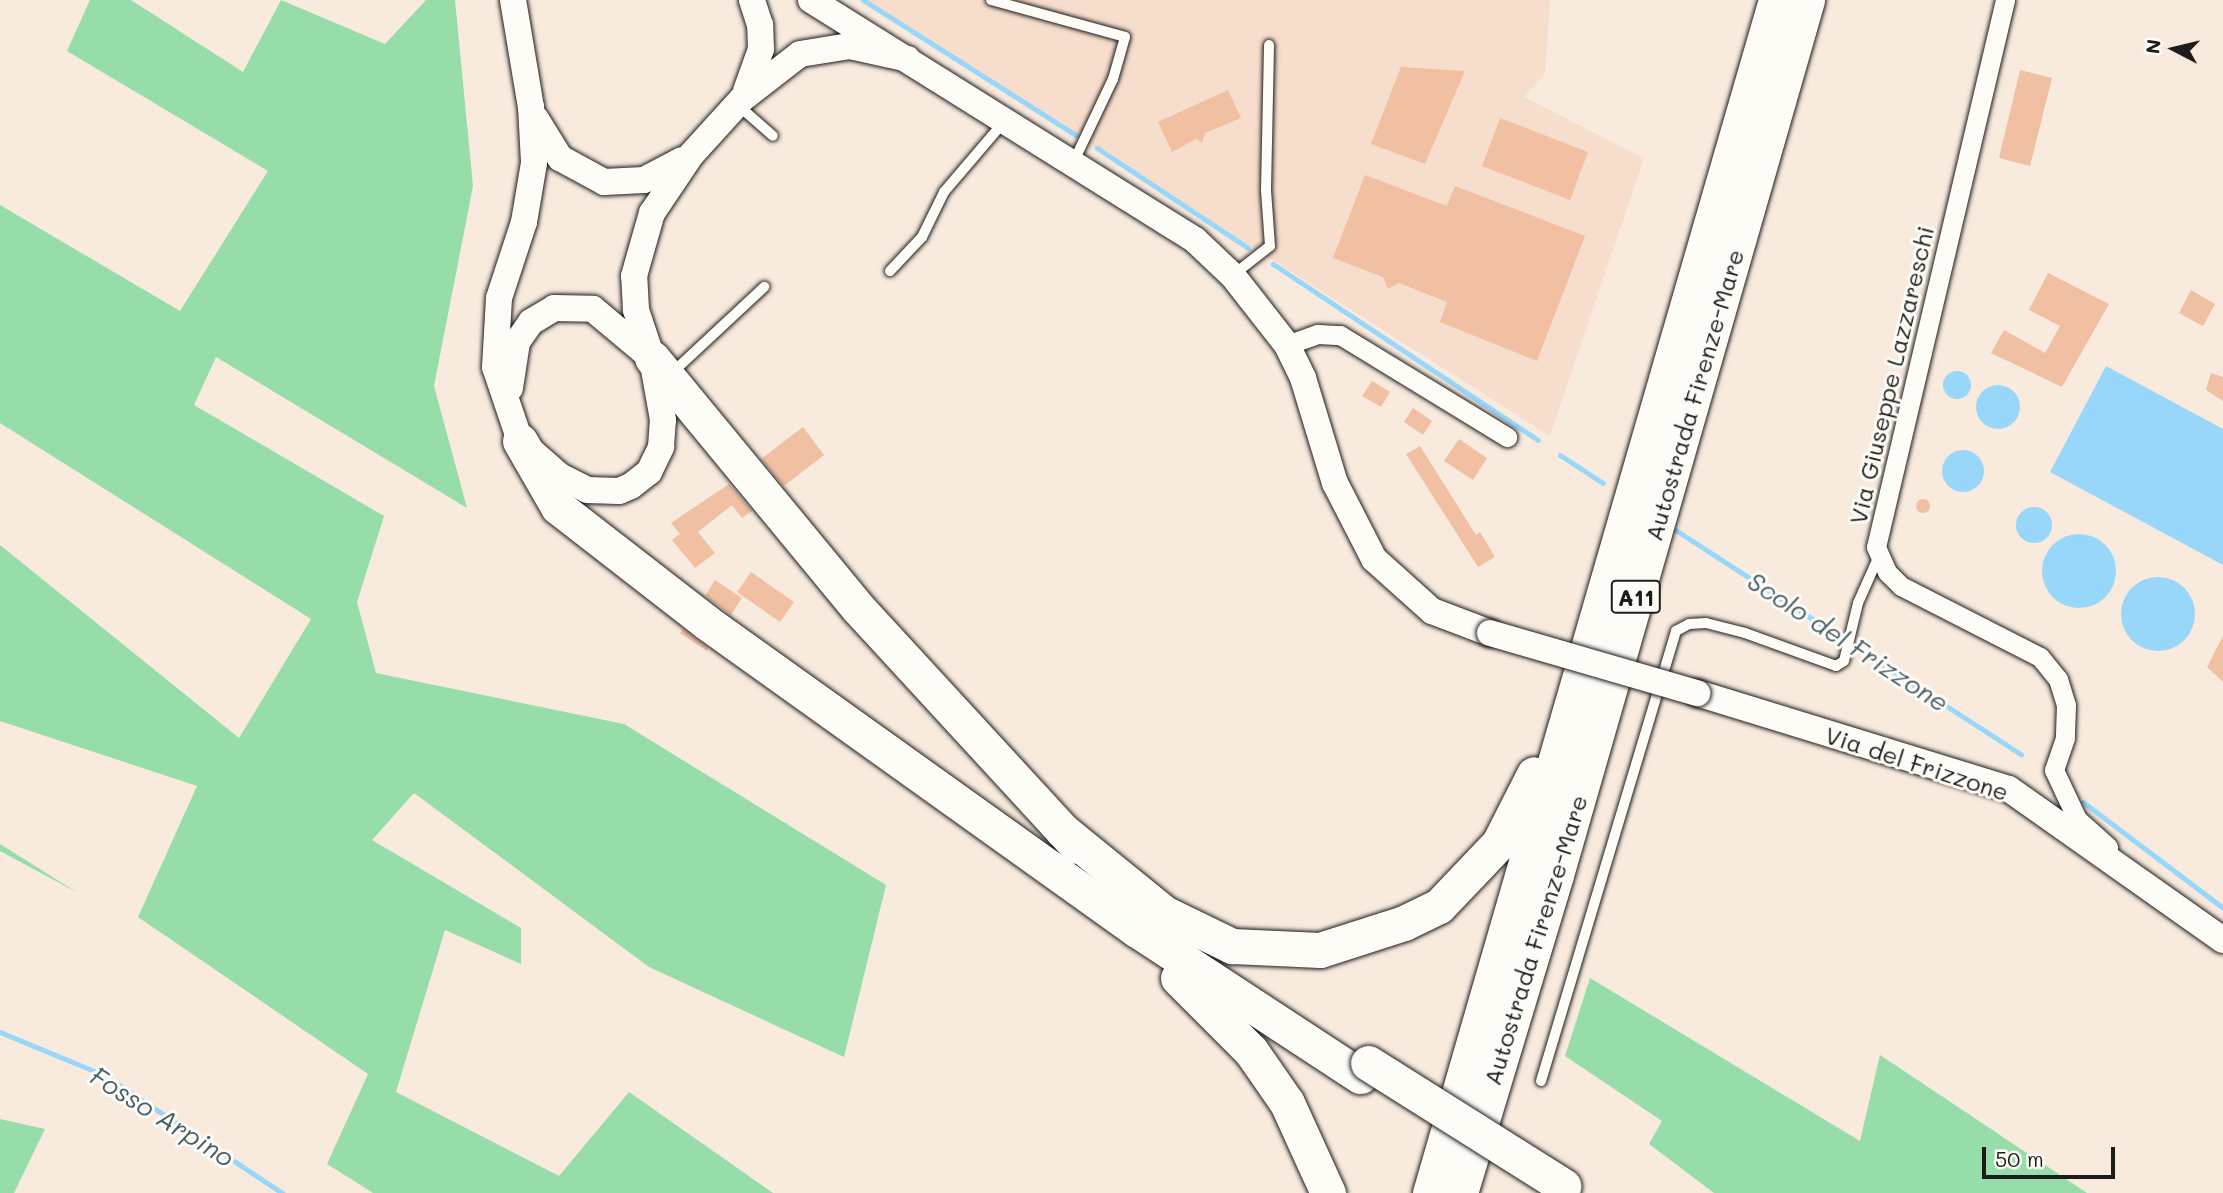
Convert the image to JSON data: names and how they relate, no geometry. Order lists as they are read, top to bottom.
{
  "streets": {
    "highway": ["Autostrada Firenze-Mare", "A11"],
    "street": ["Via Giuseppe Lazzareschi", "Via del Frizzone"]
  },
  "crossings": [
    ["Via Giuseppe Lazzareschi", "Via del Frizzone"]
  ],
  "water": ["Scolo del Frizzone", "Fosso Arpino"],
  "scale_bar": "50 m",
  "north": "left"
}
